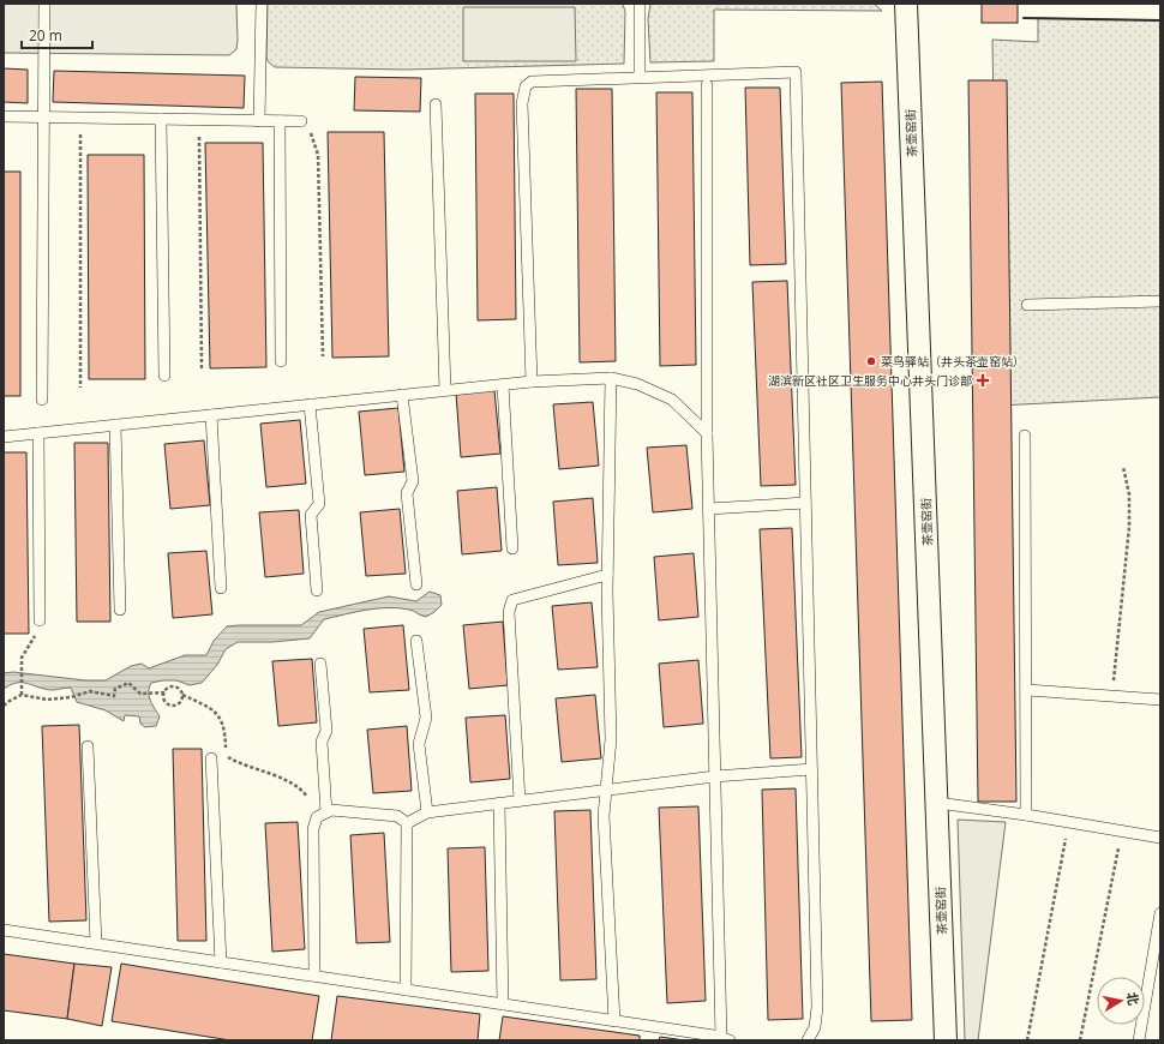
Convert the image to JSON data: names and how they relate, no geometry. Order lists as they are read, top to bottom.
{
  "streets": {
    "street": ["茶壶窑街"]
  },
  "places": {
    "other": ["菜鸟驿站（井头茶壶窑站）"],
    "health": ["湖滨新区社区卫生服务中心井头门诊部"]
  },
  "scale_bar": "20 m",
  "north": "right"
}
